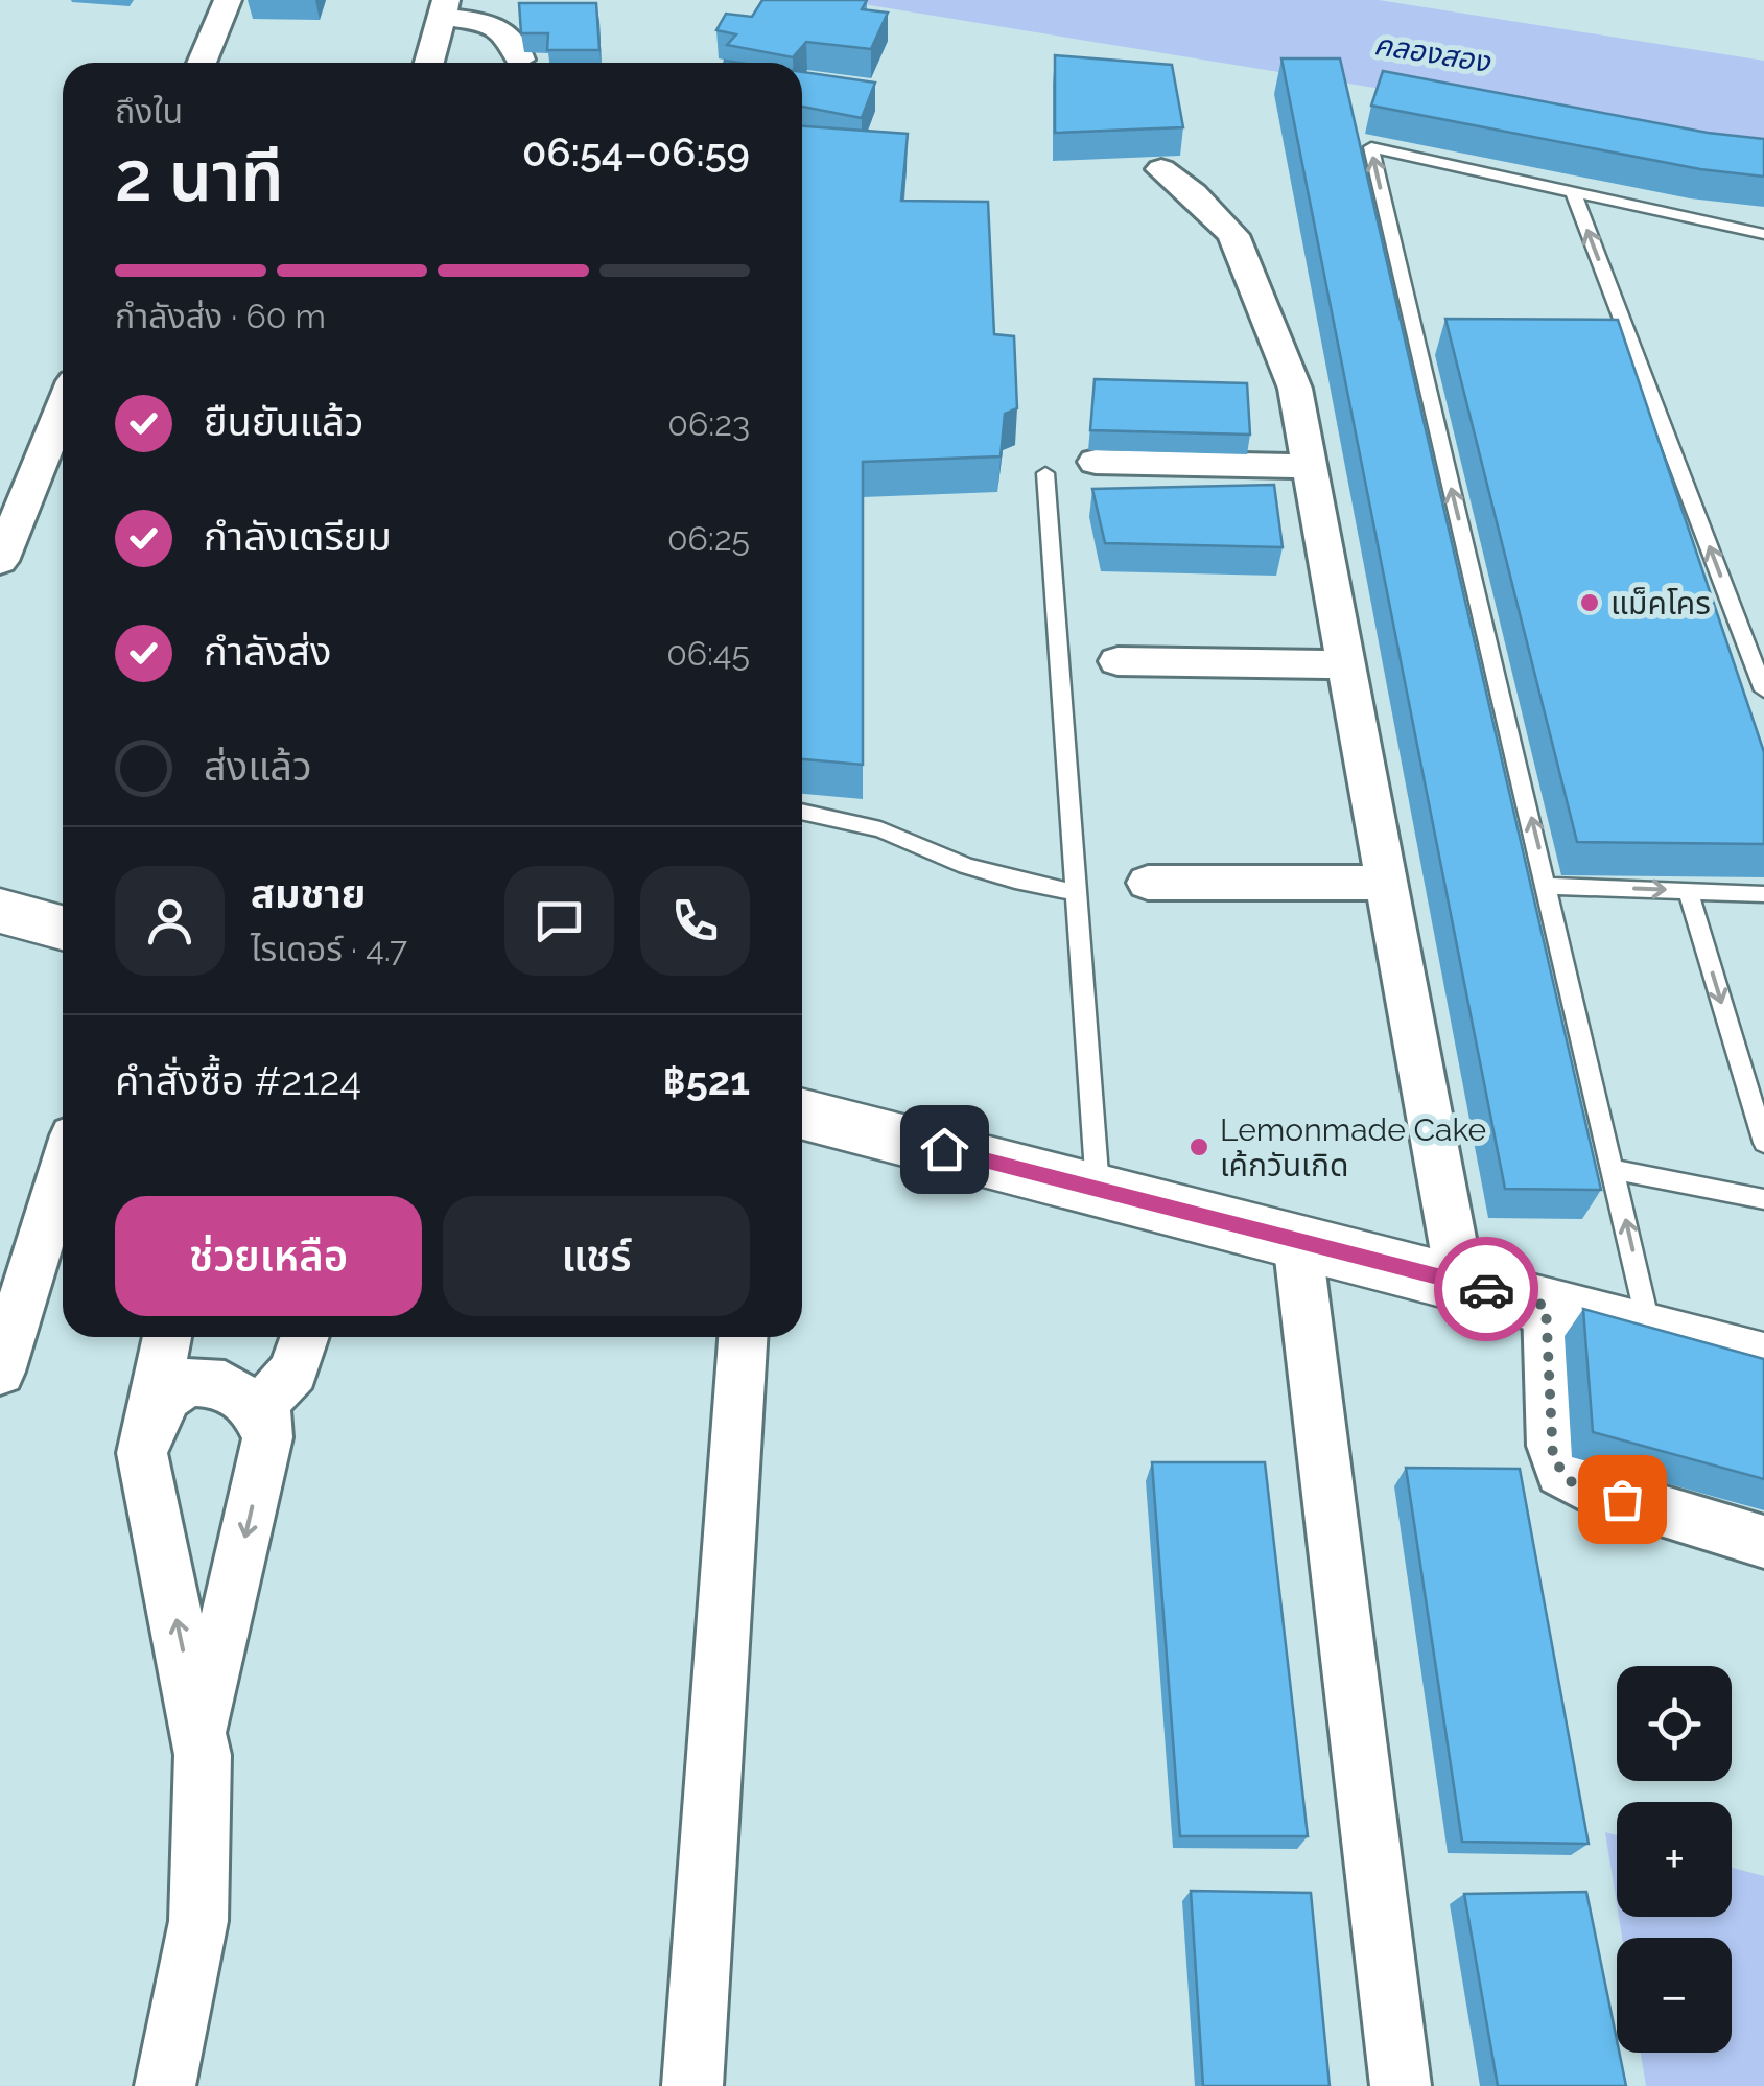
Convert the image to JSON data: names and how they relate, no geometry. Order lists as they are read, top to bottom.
{
  "water": ["คลองสอง"],
  "places": ["แม็คโคร", "Lemonmade Cake เค้กวันเกิด"],
  "page": {
    "heading": ["2 นาที", "ถึงใน", "06:54–06:59"],
    "panel": [
      "สมชาย",
      "ไรเดอร์ · 4.7",
      "คำสั่งซื้อ #2124",
      "฿521"
    ],
    "bar": "กำลังส่ง · 60 m",
    "list": [
      ["ยืนยันแล้ว", "06:23"],
      ["กำลังเตรียม", "06:25"],
      ["กำลังส่ง", "06:45"],
      "ส่งแล้ว"
    ],
    "buttons": ["ช่วยเหลือ", "แชร์"],
    "map_buttons": ["+", "−"]
  }
}
